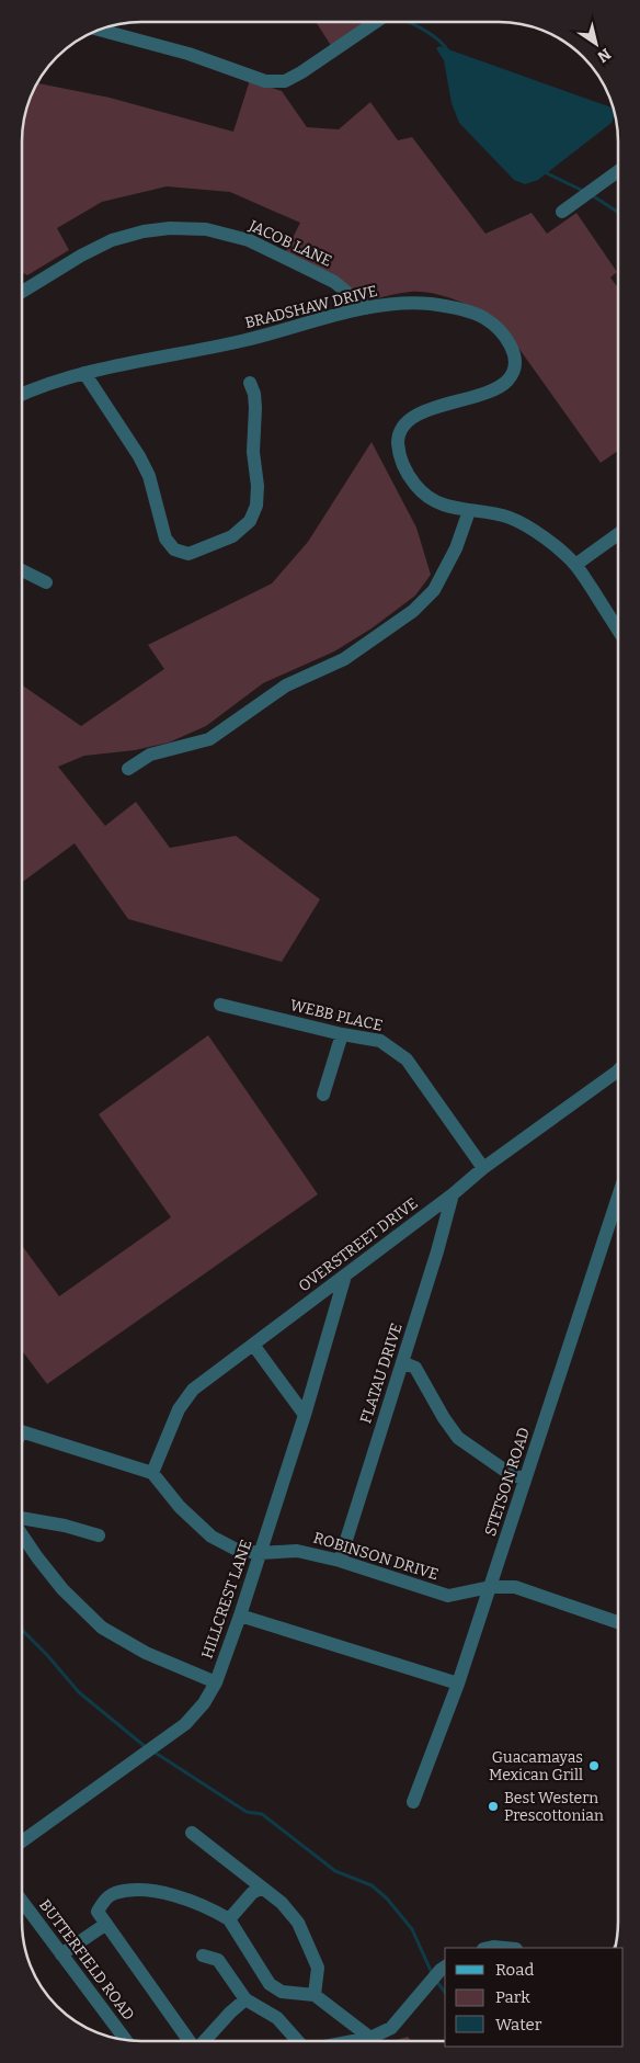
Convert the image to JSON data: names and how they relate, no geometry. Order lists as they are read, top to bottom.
{
  "streets": {
    "street": [
      "JACOB LANE",
      "BRADSHAW DRIVE",
      "WEBB PLACE",
      "OVERSTREET DRIVE",
      "FLATAU DRIVE",
      "STETSON ROAD",
      "ROBINSON DRIVE",
      "HILLCREST LANE",
      "BUTTERFIELD ROAD"
    ]
  },
  "crossings": [
    ["JACOB LANE", "BRADSHAW DRIVE"],
    ["WEBB PLACE", "OVERSTREET DRIVE"],
    ["OVERSTREET DRIVE", "FLATAU DRIVE"],
    ["OVERSTREET DRIVE", "ROBINSON DRIVE"],
    ["OVERSTREET DRIVE", "HILLCREST LANE"],
    ["FLATAU DRIVE", "ROBINSON DRIVE"],
    ["STETSON ROAD", "ROBINSON DRIVE"],
    ["ROBINSON DRIVE", "HILLCREST LANE"]
  ],
  "places": ["Guacamayas Mexican Grill", "Best Western Prescottonian"],
  "legend": ["Road", "Park", "Water"],
  "north": "bottom right"
}
